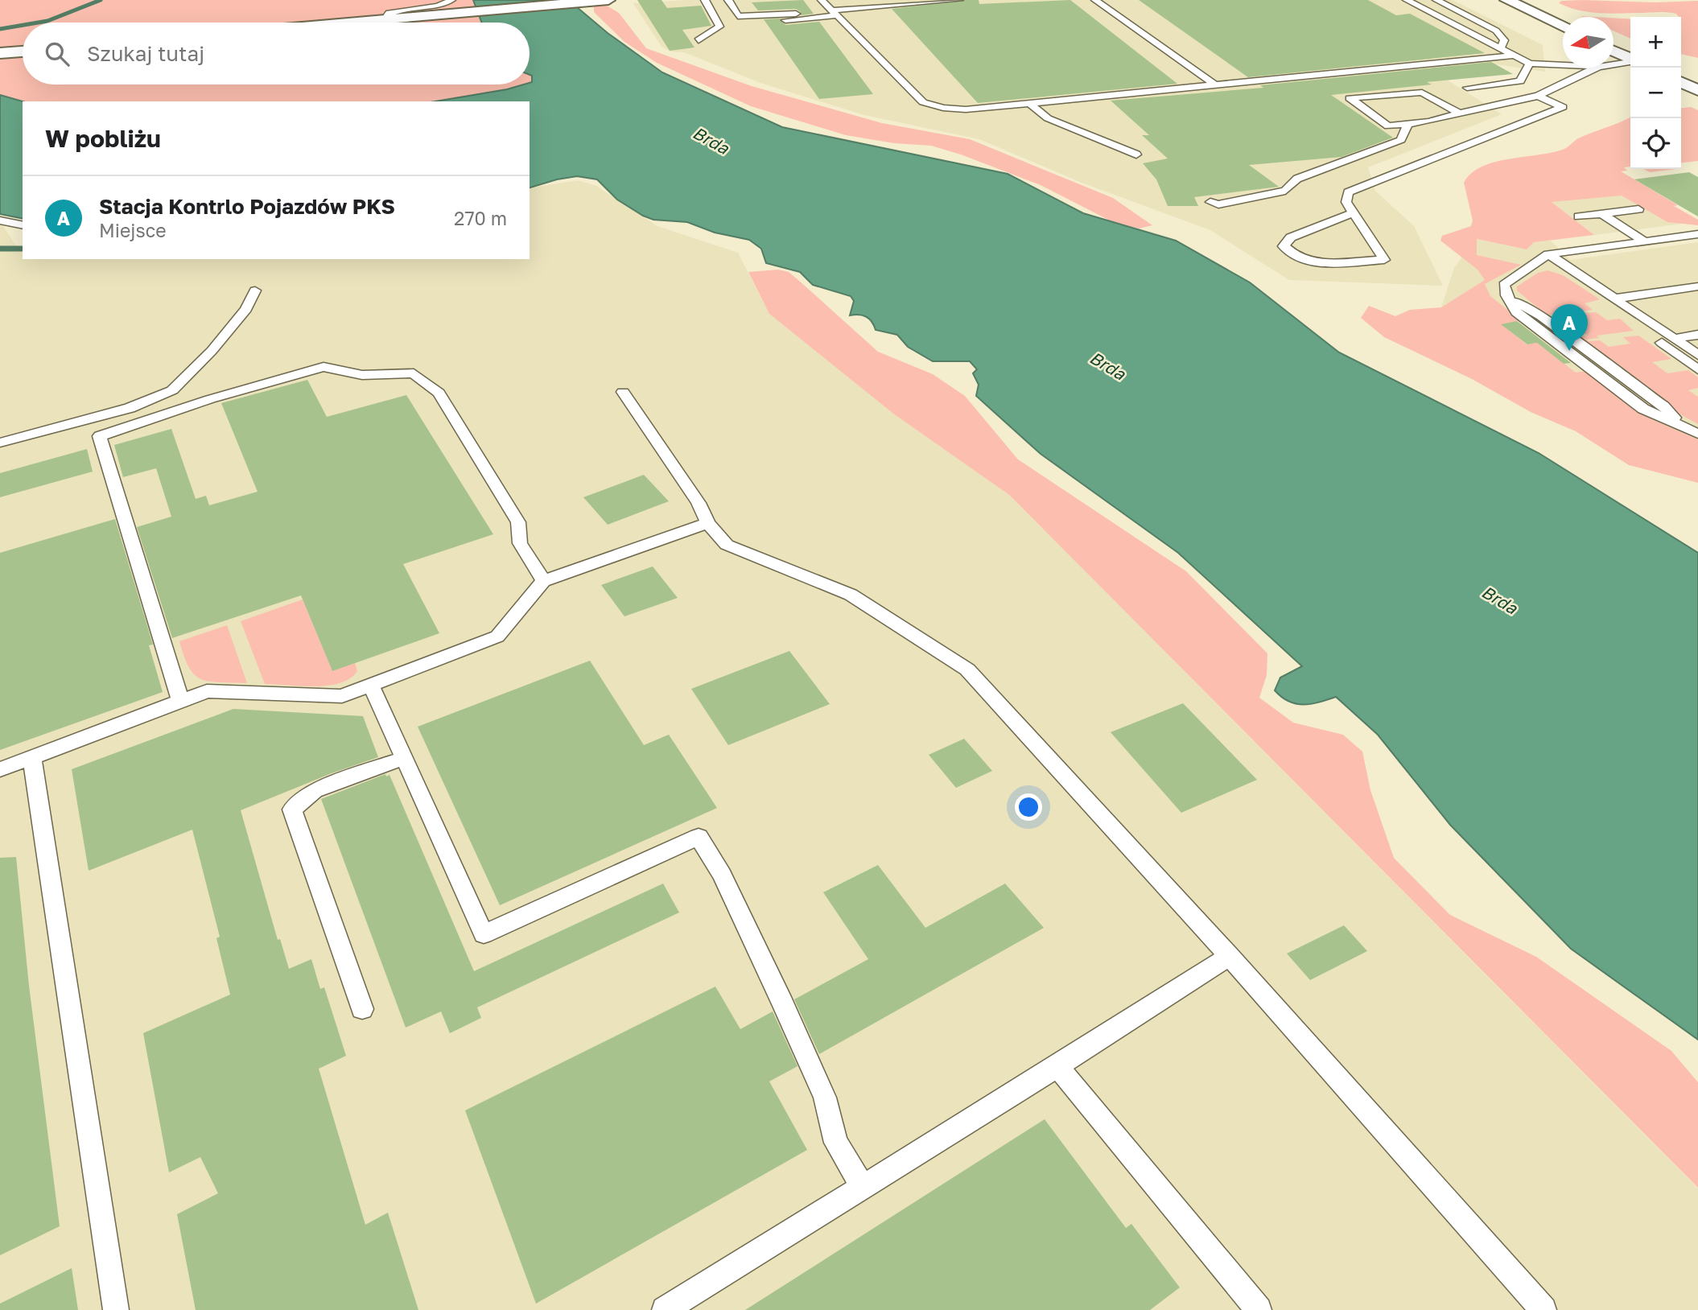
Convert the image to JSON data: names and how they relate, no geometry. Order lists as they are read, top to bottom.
{
  "water": ["Brda"],
  "north": "left",
  "page": {
    "map_buttons": ["+", "−"],
    "search": "Szukaj tutaj",
    "heading": "W pobliżu",
    "list": [
      {
        "mark": "A",
        "name": "Stacja Kontrlo Pojazdów PKS",
        "note": "Miejsce",
        "value": "270 m"
      }
    ],
    "pins": "A"
  }
}
